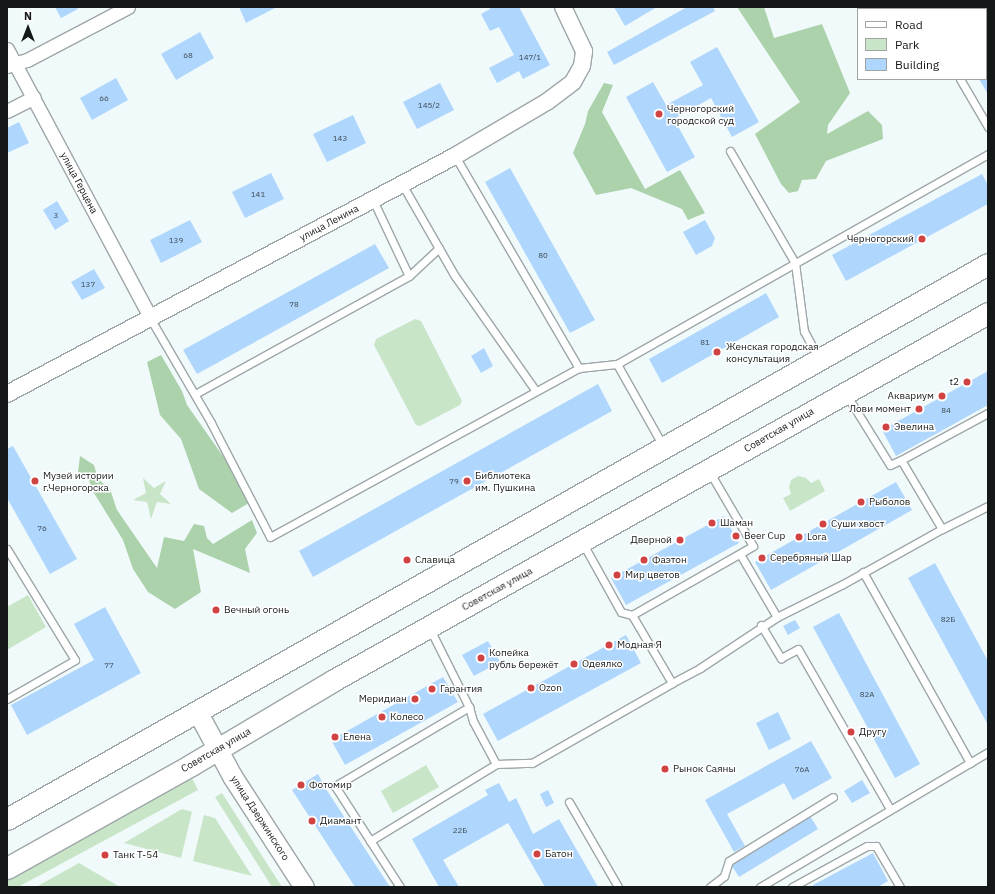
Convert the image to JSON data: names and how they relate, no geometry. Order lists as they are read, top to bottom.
{
  "streets": {
    "main road": ["Советская улица", "улица Дзержинского"],
    "street": ["улица Герцена", "улица Ленина"]
  },
  "crossings": [
    ["улица Герцена", "улица Ленина"],
    ["Советская улица", "улица Дзержинского"]
  ],
  "places": [
    "Черногорский городской суд",
    "Черногорский",
    "Женская городская консультация",
    "t2",
    "Аквариум",
    "Лови момент",
    "Эвелина",
    "Музей истории г.Черногорска",
    "Библиотека им. Пушкина",
    "Рыболов",
    "Шаман",
    "Суши хвост",
    "Beer Cup",
    "Lora",
    "Дверной",
    "Серебряный Шар",
    "Славица",
    "Фаэтон",
    "Мир цветов",
    "Вечный огонь",
    "Модная Я",
    "Копейка рубль бережёт",
    "Одеялко",
    "Ozon",
    "Гарантия",
    "Меридиан",
    "Колесо",
    "Другу",
    "Елена",
    "Рынок Саяны",
    "Фотомир",
    "Диамант",
    "Батон",
    "Танк Т-54"
  ],
  "house_numbers": [
    "68",
    "147/1",
    "66",
    "145/2",
    "143",
    "141",
    "3",
    "139",
    "80",
    "137",
    "78",
    "81",
    "84",
    "79",
    "76",
    "82Б",
    "77",
    "82А",
    "76А",
    "22Б"
  ],
  "legend": ["Road", "Park", "Building"],
  "north": "top"
}
